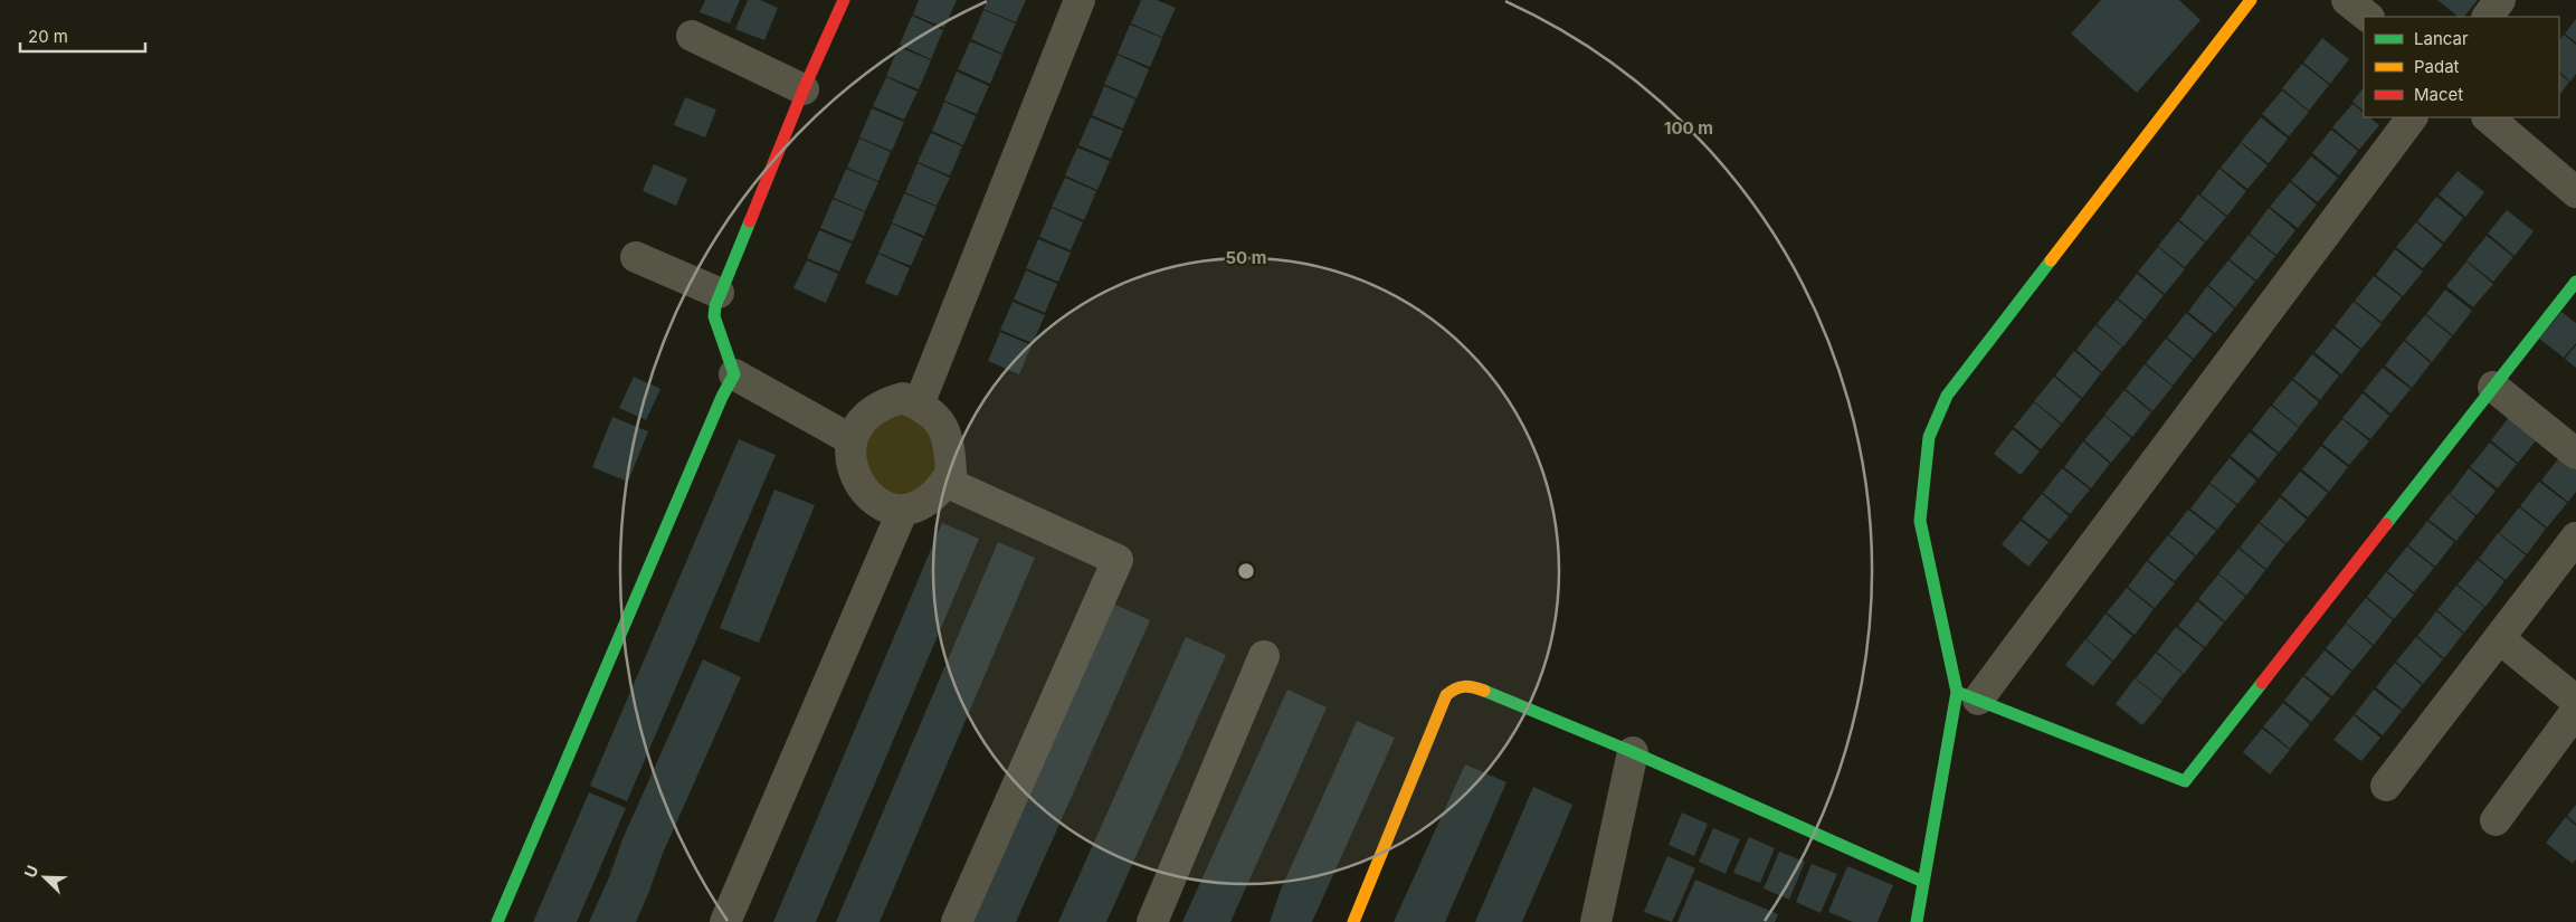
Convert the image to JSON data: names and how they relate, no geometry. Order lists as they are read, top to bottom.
{
  "legend": ["Lancar", "Padat", "Macet"],
  "scale_bar": "20 m",
  "north": "top left",
  "rings": ["100 m", "50 m"]
}
